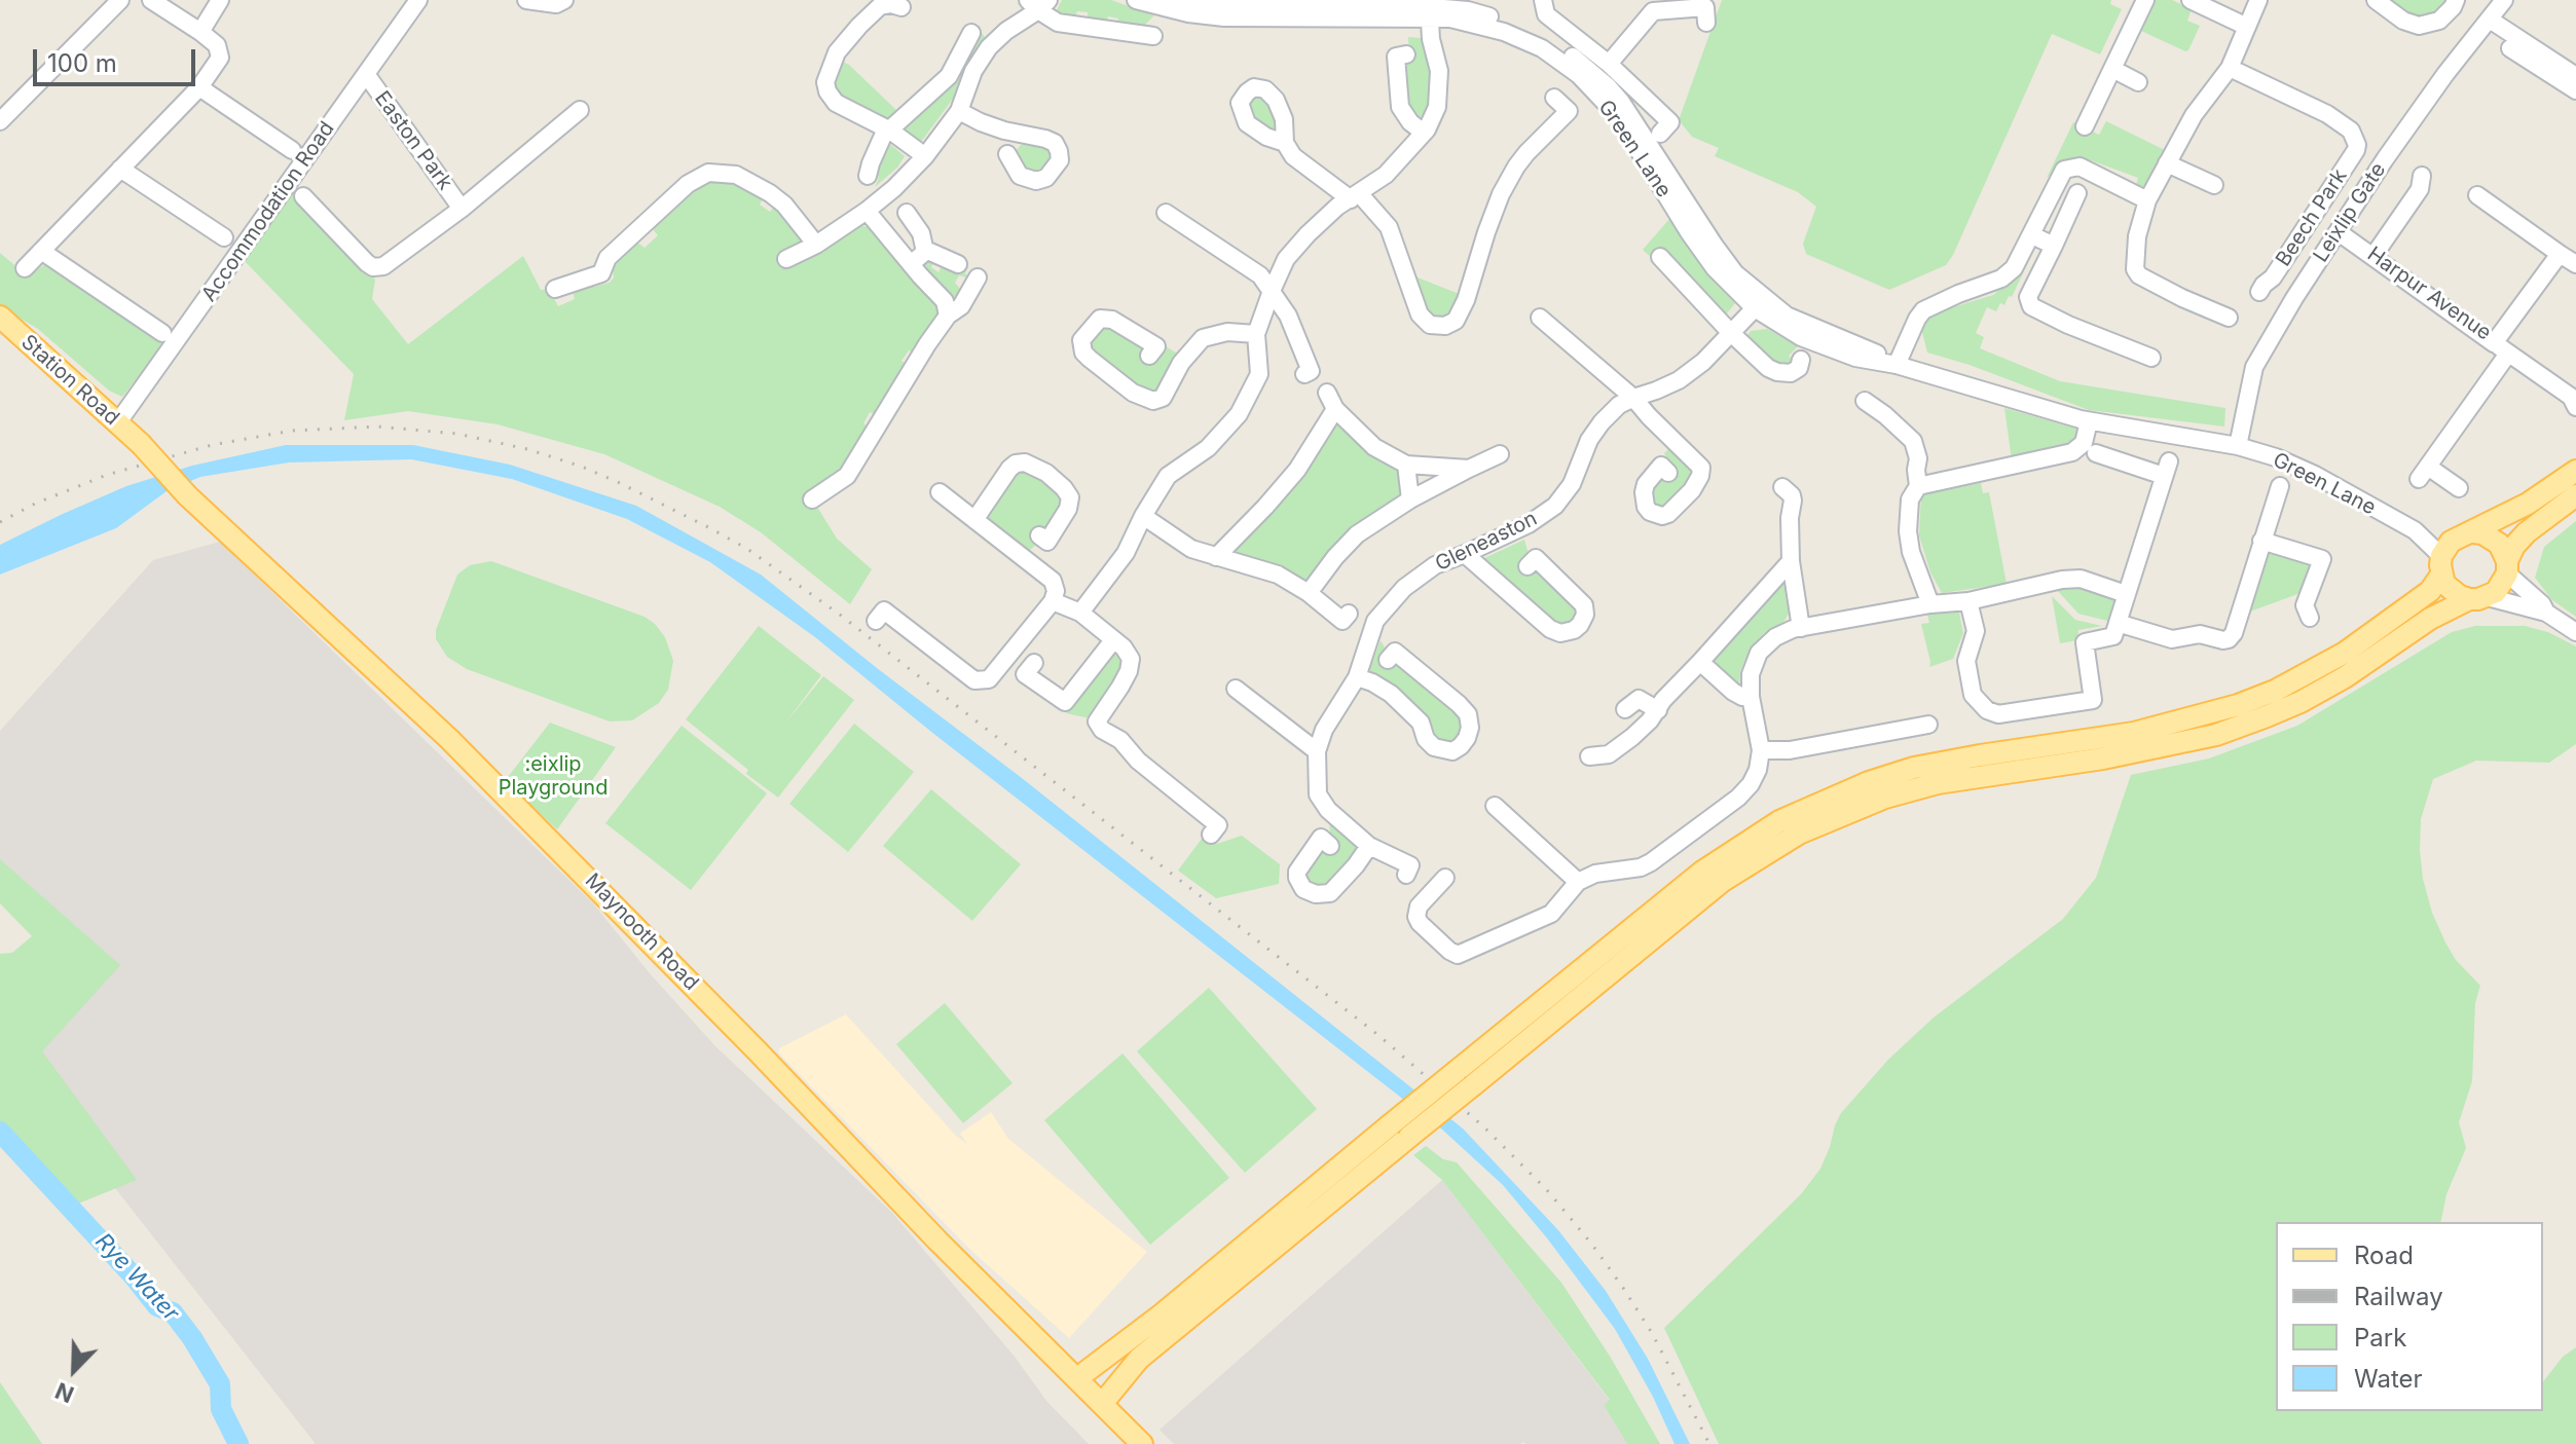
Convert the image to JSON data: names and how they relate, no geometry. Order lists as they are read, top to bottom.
{
  "streets": {
    "main road": ["Station Road", "Maynooth Road"],
    "street": [
      "Easton Park",
      "Green Lane",
      "Accommodation Road",
      "Leixlip Gate",
      "Beech Park",
      "Harpur Avenue",
      "Gleneaston"
    ]
  },
  "crossings": [
    ["Easton Park", "Accommodation Road"],
    ["Green Lane", "Leixlip Gate"],
    ["Green Lane", "Gleneaston"],
    ["Accommodation Road", "Station Road"],
    ["Leixlip Gate", "Harpur Avenue"],
    ["Station Road", "Maynooth Road"]
  ],
  "water": ["Rye Water"],
  "parks": [":eixlip Playground"],
  "legend": [
    "Road",
    "Railway",
    "Park",
    "Water"
  ],
  "scale_bar": "100 m",
  "north": "bottom left"
}
